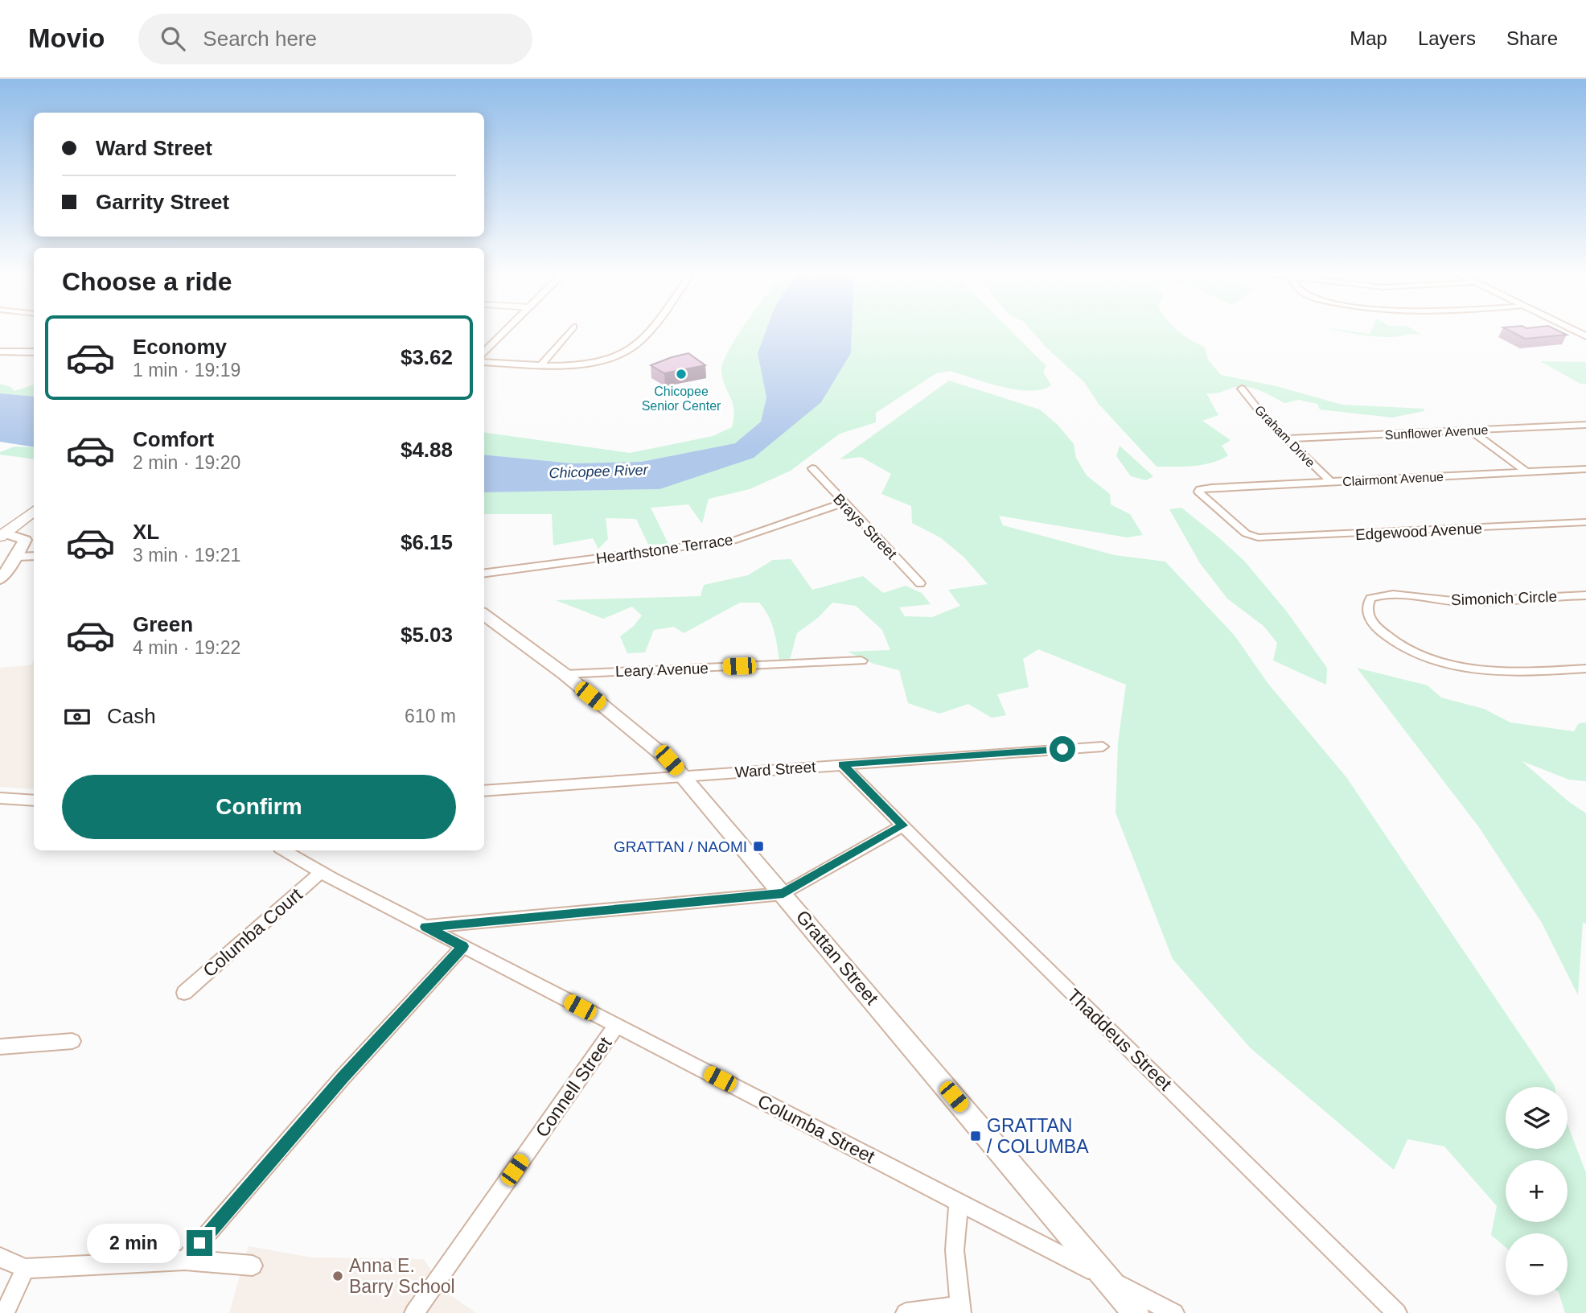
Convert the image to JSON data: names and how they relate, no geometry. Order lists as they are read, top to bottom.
{
  "streets": {
    "main road": ["Grattan Street"],
    "street": [
      "Sunflower Avenue",
      "Graham Drive",
      "Clairmont Avenue",
      "Brays Street",
      "Edgewood Avenue",
      "Hearthstone Terrace",
      "Simonich Circle",
      "Leary Avenue",
      "Ward Street",
      "Columba Court",
      "Thaddeus Street",
      "Connell Street",
      "Columba Street"
    ]
  },
  "crossings": [
    ["Sunflower Avenue", "Graham Drive"],
    ["Graham Drive", "Clairmont Avenue"],
    ["Clairmont Avenue", "Edgewood Avenue"],
    ["Brays Street", "Hearthstone Terrace"],
    ["Leary Avenue", "Grattan Street"],
    ["Ward Street", "Grattan Street"],
    ["Ward Street", "Thaddeus Street"],
    ["Columba Court", "Columba Street"],
    ["Grattan Street", "Columba Street"],
    ["Connell Street", "Columba Street"]
  ],
  "water": ["Chicopee River"],
  "places": {
    "other": ["Chicopee Senior Center", "Anna E. Barry School"],
    "transit": ["GRATTAN / NAOMI", "GRATTAN / COLUMBA"]
  },
  "page": {
    "header": "Movio",
    "search": "Search here",
    "nav": ["Map", "Layers", "Share"],
    "banner": ["Ward Street", "Garrity Street"],
    "heading": "Choose a ride",
    "list": [
      {
        "name": "Economy",
        "note": "1 min · 19:19",
        "value": "$3.62"
      },
      {
        "name": "Comfort",
        "note": "2 min · 19:20",
        "value": "$4.88"
      },
      {
        "name": "XL",
        "note": "3 min · 19:21",
        "value": "$6.15"
      },
      {
        "name": "Green",
        "note": "4 min · 19:22",
        "value": "$5.03"
      }
    ],
    "pay": ["Cash", "610 m"],
    "buttons": "Confirm",
    "map_buttons": ["+", "−"],
    "bubble": "2 min"
  }
}
